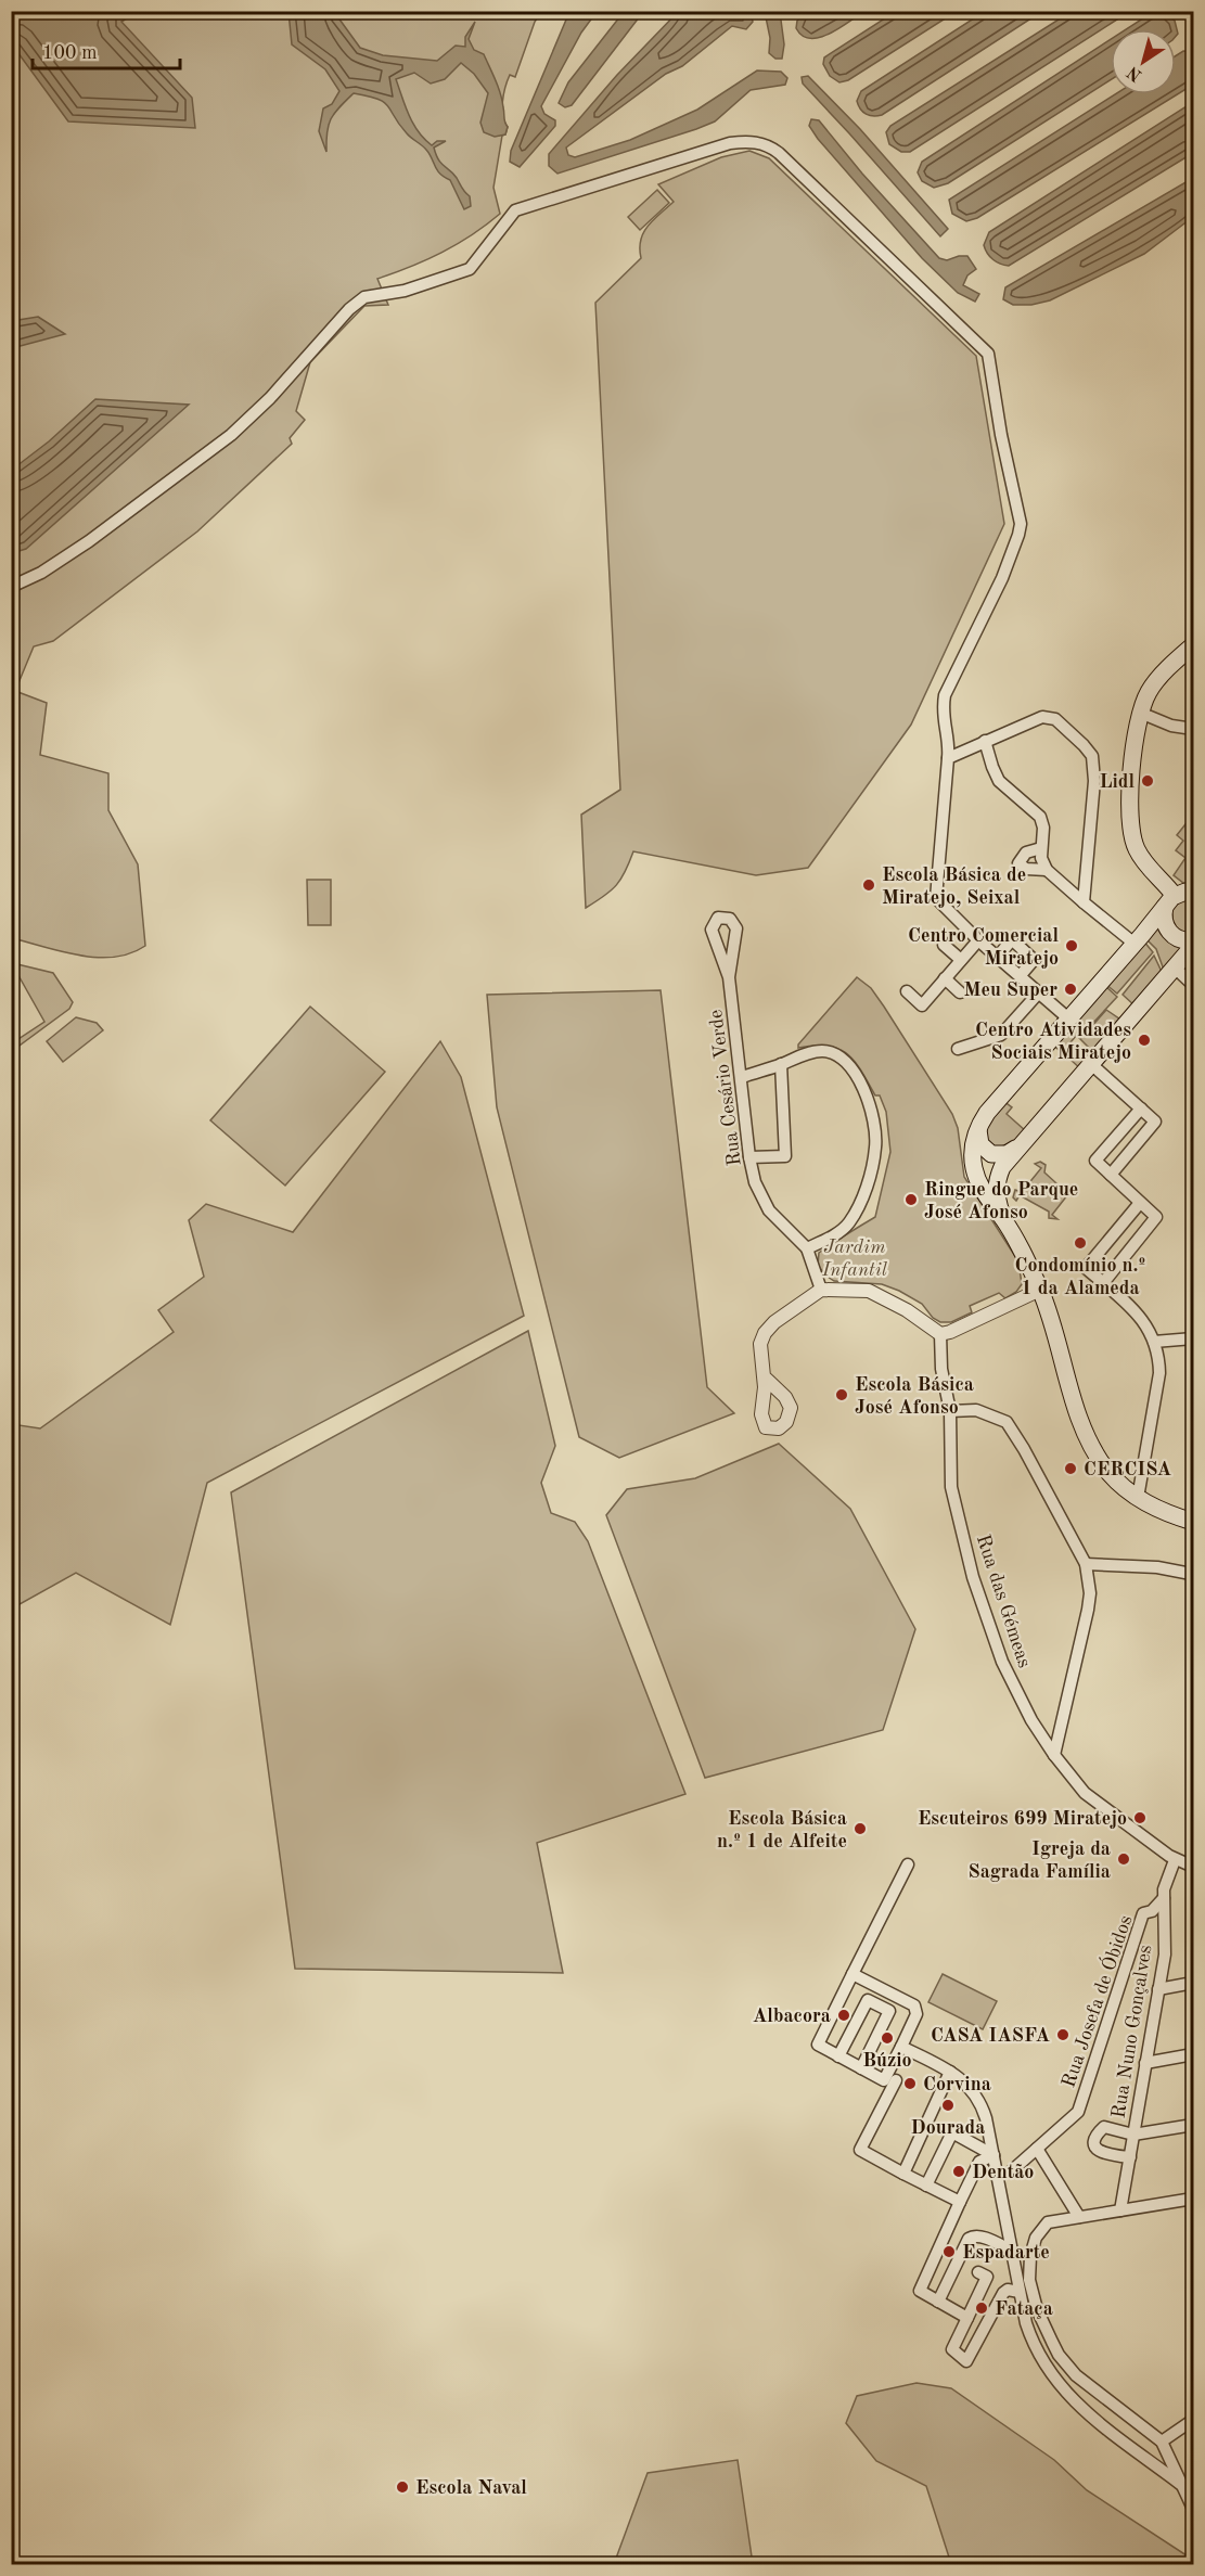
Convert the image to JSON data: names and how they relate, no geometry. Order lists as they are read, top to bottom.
{
  "streets": {
    "street": [
      "Rua Cesário Verde",
      "Rua das Gémeas",
      "Rua Josefa de Óbidos",
      "Rua Nuno Gonçalves"
    ]
  },
  "crossings": [
    ["Rua das Gémeas", "Rua Nuno Gonçalves"],
    ["Rua Josefa de Óbidos", "Rua Nuno Gonçalves"]
  ],
  "parks": ["Jardim Infantil"],
  "places": [
    "Lidl",
    "Escola Básica de Miratejo, Seixal",
    "Centro Comercial Miratejo",
    "Meu Super",
    "Centro Atividades Sociais Miratejo",
    "Ringue do Parque José Afonso",
    "Condomínio n.º 1 da Alameda",
    "Escola Básica José Afonso",
    "CERCISA",
    "Escuteiros 699 Miratejo",
    "Escola Básica n.º 1 de Alfeite",
    "Igreja da Sagrada Família",
    "Albacora",
    "CASA IASFA",
    "Búzio",
    "Corvina",
    "Dourada",
    "Dentão",
    "Espadarte",
    "Fataça",
    "Escola Naval"
  ],
  "scale_bar": "100 m",
  "north": "bottom left"
}
